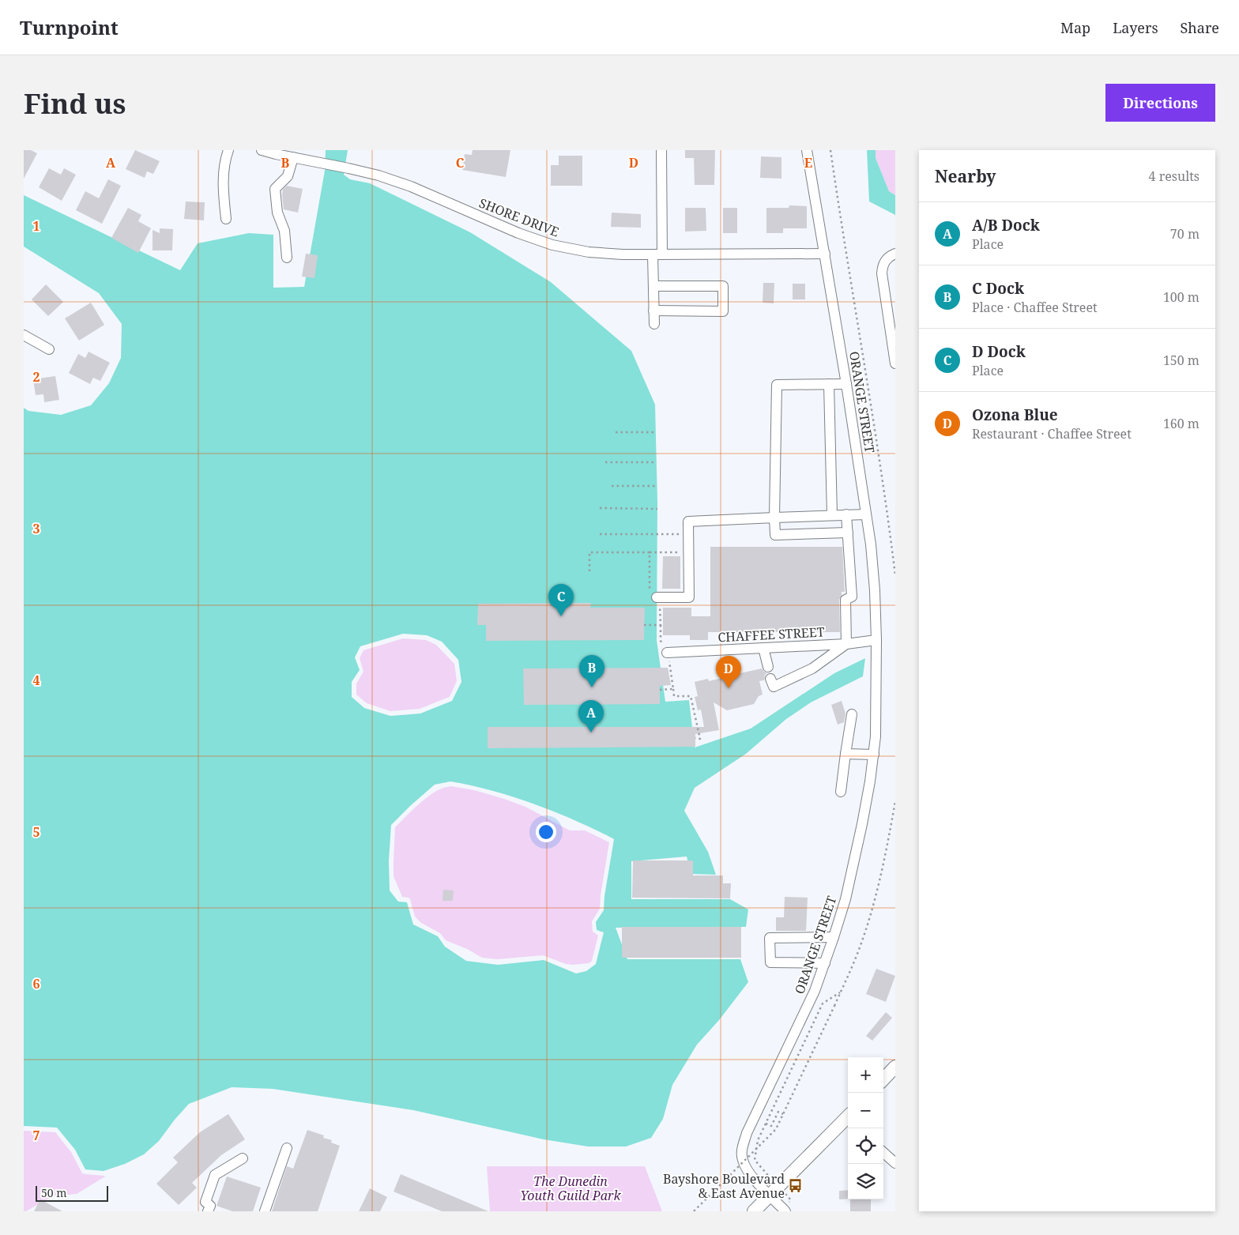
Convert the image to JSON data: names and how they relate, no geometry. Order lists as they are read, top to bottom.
{
  "streets": {
    "street": ["SHORE DRIVE", "ORANGE STREET", "CHAFFEE STREET"]
  },
  "crossings": [
    ["SHORE DRIVE", "ORANGE STREET"],
    ["ORANGE STREET", "CHAFFEE STREET"]
  ],
  "parks": ["The Dunedin Youth Guild Park"],
  "places": {
    "bus stop": ["Bayshore Boulevard & East Avenue"]
  },
  "scale_bar": "50 m",
  "page": {
    "header": "Turnpoint",
    "nav": ["Map", "Layers", "Share"],
    "buttons": "Directions",
    "title": "Find us",
    "heading": ["Nearby", "4 results"],
    "list": [
      {
        "mark": "A",
        "name": "A/B Dock",
        "note": "Place",
        "value": "70 m"
      },
      {
        "mark": "B",
        "name": "C Dock",
        "note": "Place · Chaffee Street",
        "value": "100 m"
      },
      {
        "mark": "C",
        "name": "D Dock",
        "note": "Place",
        "value": "150 m"
      },
      {
        "mark": "D",
        "name": "Ozona Blue",
        "note": "Restaurant · Chaffee Street",
        "value": "160 m"
      }
    ],
    "pins": [
      "C",
      "B",
      "D",
      "A"
    ],
    "map_buttons": ["+", "−"],
    "scale": "50 m"
  },
  "grid": {
    "columns": [
      "A",
      "B",
      "C",
      "D",
      "E"
    ],
    "rows": [
      "1",
      "2",
      "3",
      "4",
      "5",
      "6",
      "7"
    ]
  }
}
